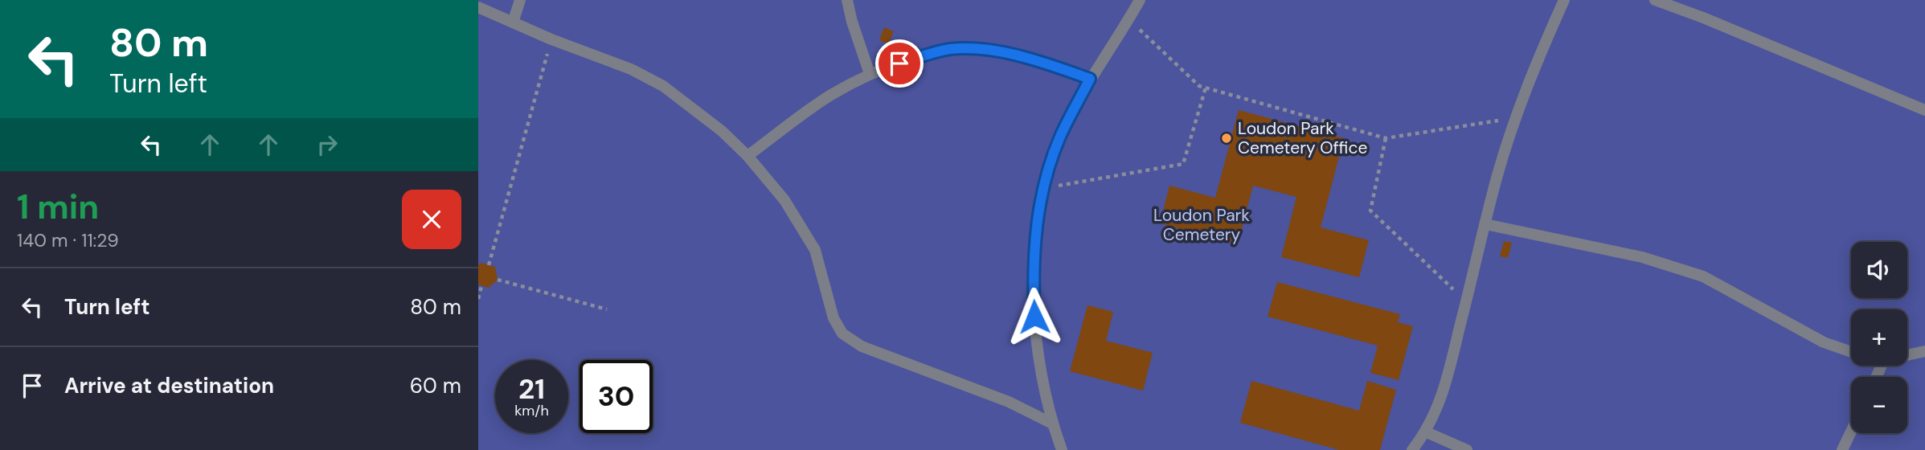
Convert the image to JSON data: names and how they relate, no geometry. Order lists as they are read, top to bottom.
{
  "parks": ["Loudon Park Cemetery"],
  "places": ["Loudon Park Cemetery Office"],
  "page": {
    "turn": ["80 m", "Turn left"],
    "heading": ["1 min", "140 m · 11:29"],
    "map_buttons": ["+", "−"],
    "list": [
      {
        "name": "Turn left",
        "value": "80 m"
      },
      {
        "name": "Arrive at destination",
        "value": "60 m"
      }
    ],
    "speed": "21 km/h",
    "limit": "30"
  }
}
